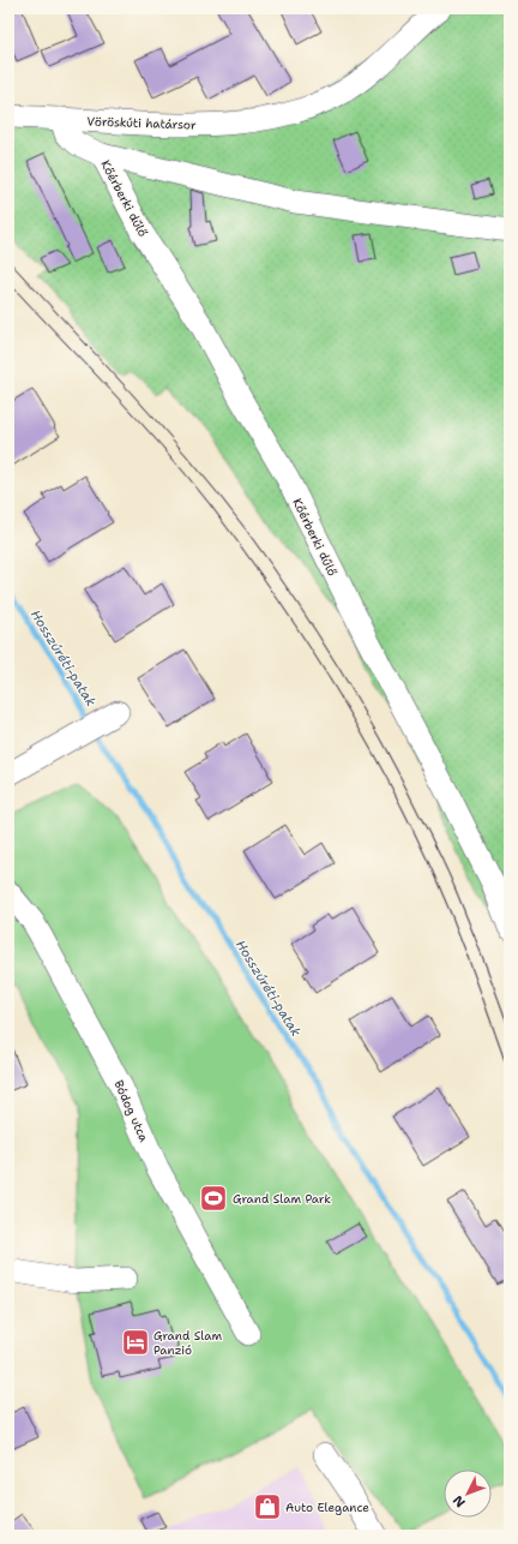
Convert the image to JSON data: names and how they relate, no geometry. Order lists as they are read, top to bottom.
{
  "streets": {
    "street": ["Vöröskúti határsor", "Kőérberki dűlő", "Bódog utca"]
  },
  "crossings": [
    ["Vöröskúti határsor", "Kőérberki dűlő"]
  ],
  "water": ["Hosszúréti-patak"],
  "places": {
    "sports": ["Grand Slam Park"],
    "hotel": ["Grand Slam Panzió"],
    "shop": ["Auto Elegance"]
  },
  "north": "bottom left"
}
